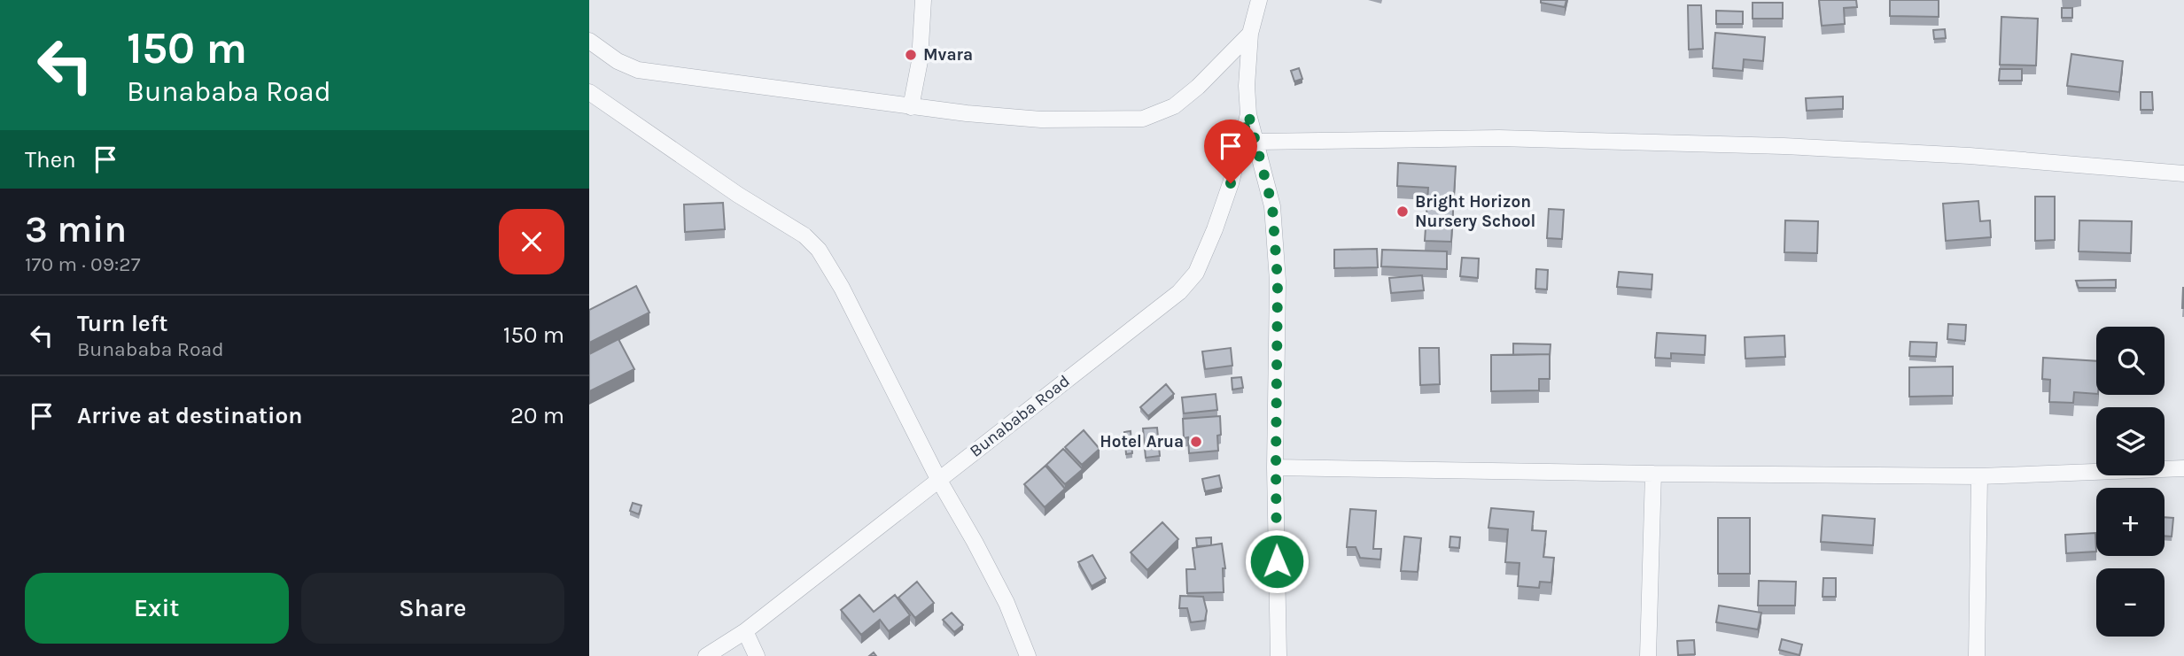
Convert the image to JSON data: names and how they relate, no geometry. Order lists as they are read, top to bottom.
{
  "streets": {
    "street": ["Bunababa Road"]
  },
  "places": ["Mvara", "Bright Horizon Nursery School", "Hotel Arua"],
  "page": {
    "turn": ["150 m", "Bunababa Road"],
    "then": "Then",
    "heading": ["3 min", "170 m · 09:27"],
    "list": [
      {
        "name": "Turn left",
        "note": "Bunababa Road",
        "value": "150 m"
      },
      {
        "name": "Arrive at destination",
        "value": "20 m"
      }
    ],
    "map_buttons": ["+", "−"],
    "buttons": ["Exit", "Share"]
  }
}
